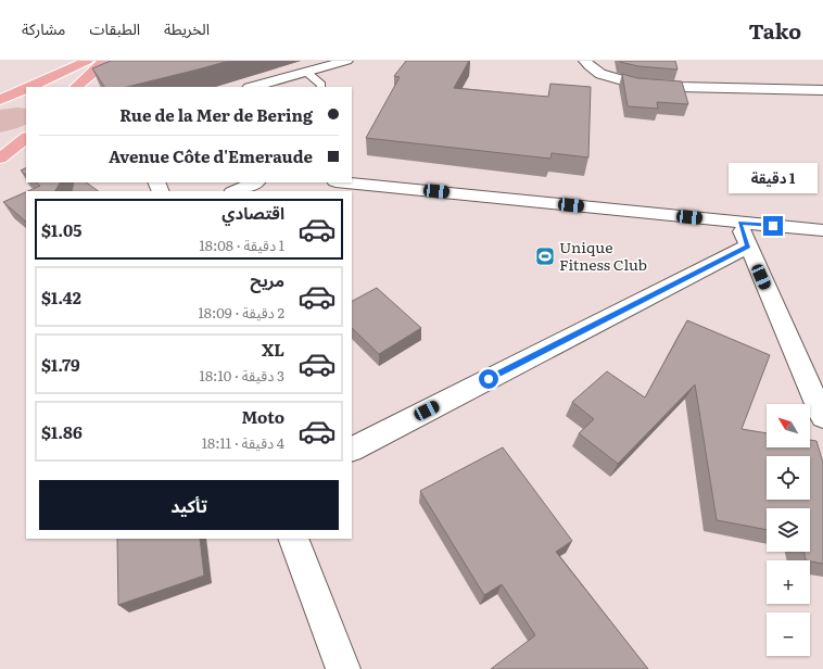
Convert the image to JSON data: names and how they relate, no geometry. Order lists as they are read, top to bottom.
{
  "places": {
    "sports": ["Unique Fitness Club"]
  },
  "north": "top left",
  "page": {
    "header": "Tako",
    "nav": ["الخريطة", "الطبقات", "مشاركة"],
    "banner": ["Rue de la Mer de Bering", "Avenue Côte d'Emeraude"],
    "bubble": "1 دقيقة",
    "list": [
      {
        "name": "اقتصادي",
        "note": "1 دقيقة · 18:08",
        "value": "$1.05"
      },
      {
        "name": "مريح",
        "note": "2 دقيقة · 18:09",
        "value": "$1.42"
      },
      {
        "name": "XL",
        "note": "3 دقيقة · 18:10",
        "value": "$1.79"
      },
      {
        "name": "Moto",
        "note": "4 دقيقة · 18:11",
        "value": "$1.86"
      }
    ],
    "map_buttons": ["+", "−"],
    "buttons": "تأكيد"
  }
}
